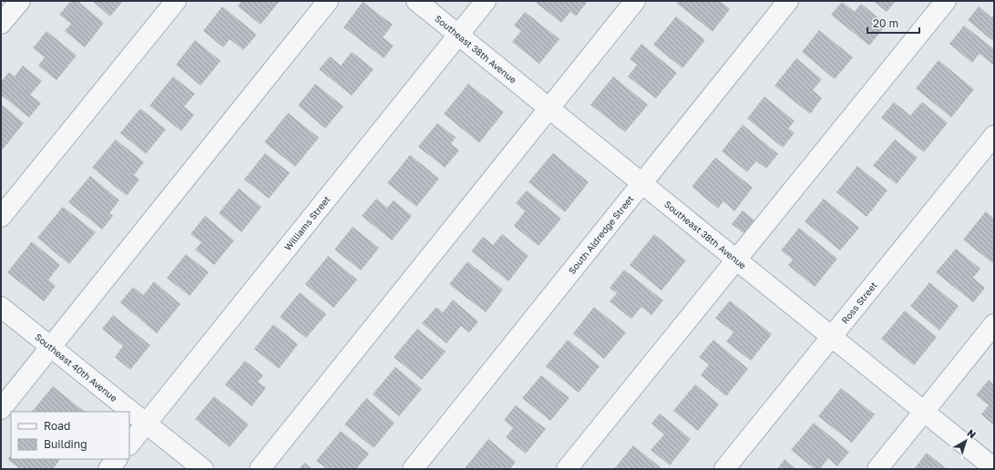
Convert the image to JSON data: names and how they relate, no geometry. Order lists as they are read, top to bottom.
{
  "streets": {
    "street": [
      "Southeast 38th Avenue",
      "Williams Street",
      "South Aldredge Street",
      "Ross Street",
      "Southeast 40th Avenue"
    ]
  },
  "crossings": [
    ["Southeast 38th Avenue", "Williams Street"],
    ["Southeast 38th Avenue", "South Aldredge Street"],
    ["Southeast 38th Avenue", "Ross Street"],
    ["Williams Street", "Southeast 40th Avenue"]
  ],
  "legend": ["Road", "Building"],
  "scale_bar": "20 m",
  "north": "top right"
}
